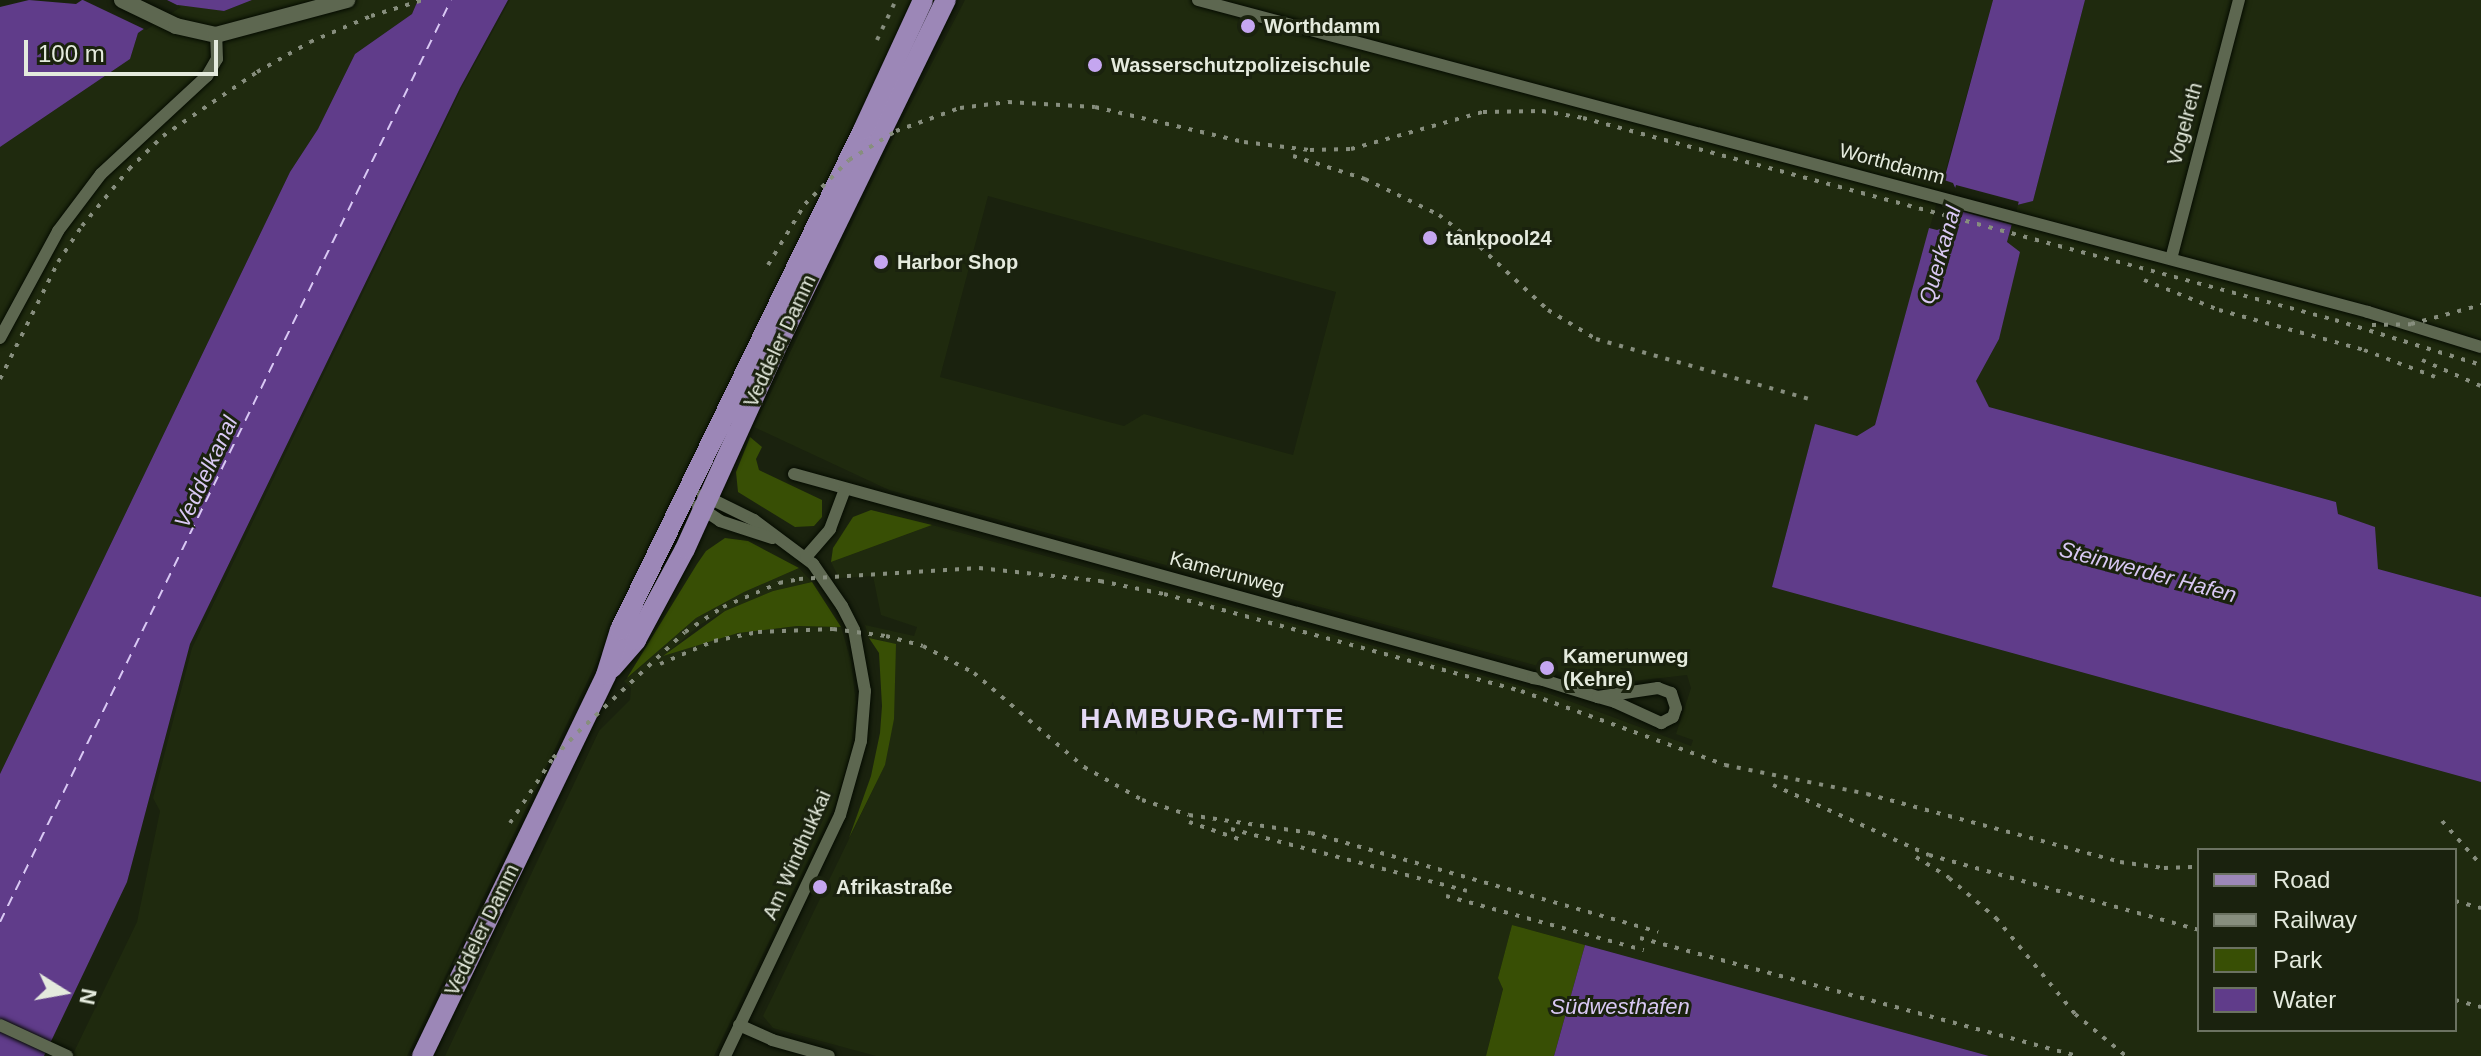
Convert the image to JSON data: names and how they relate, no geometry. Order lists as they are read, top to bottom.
{
  "streets": {
    "main road": ["Veddeler Damm"],
    "street": [
      "Vogelreth",
      "Worthdamm",
      "Kamerunweg",
      "Am Windhukkai"
    ]
  },
  "crossings": [
    ["Vogelreth", "Worthdamm"],
    ["Veddeler Damm", "Am Windhukkai"]
  ],
  "districts": ["HAMBURG-MITTE"],
  "water": [
    "Querkanal",
    "Veddelkanal",
    "Steinwerder Hafen",
    "Südwesthafen"
  ],
  "places": [
    "Worthdamm",
    "Wasserschutzpolizeischule",
    "tankpool24",
    "Harbor Shop",
    "Kamerunweg (Kehre)",
    "Afrikastraße"
  ],
  "legend": [
    "Road",
    "Railway",
    "Park",
    "Water"
  ],
  "scale_bar": "100 m",
  "north": "right"
}
